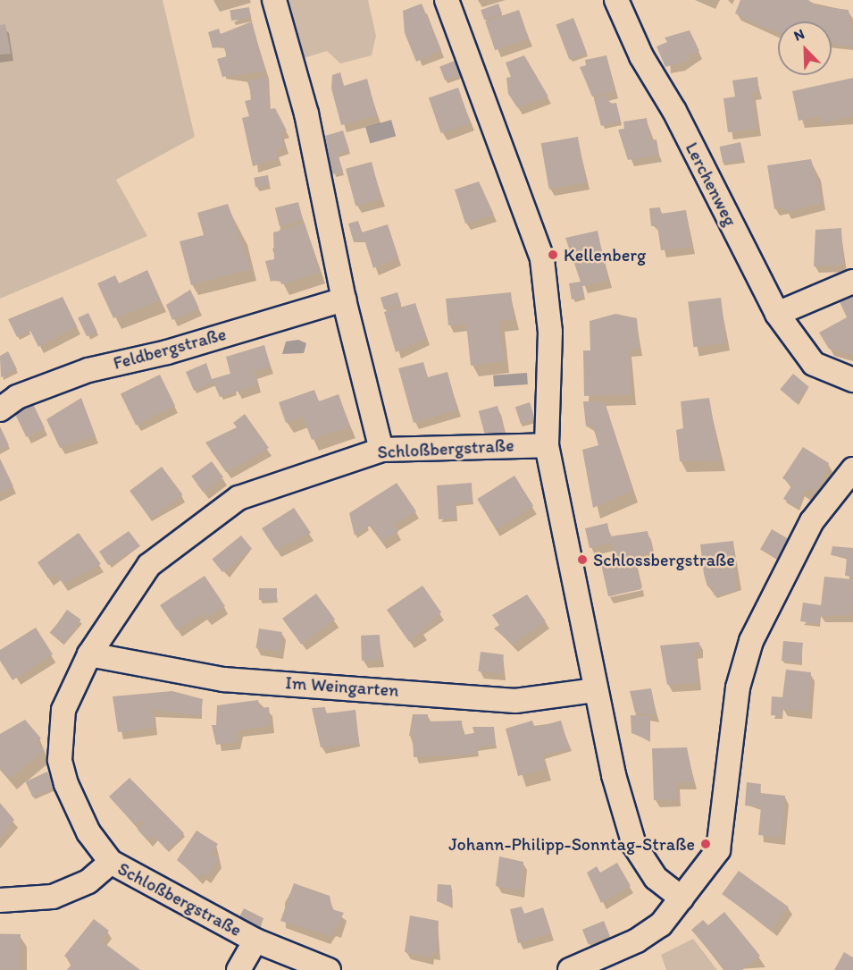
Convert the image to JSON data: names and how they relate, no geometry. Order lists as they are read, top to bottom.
{
  "streets": {
    "street": [
      "Lerchenweg",
      "Feldbergstraße",
      "Schloßbergstraße",
      "Im Weingarten"
    ]
  },
  "crossings": [
    ["Schloßbergstraße", "Im Weingarten"]
  ],
  "places": ["Kellenberg", "Schlossbergstraße", "Johann-Philipp-Sonntag-Straße"],
  "north": "top left"
}
